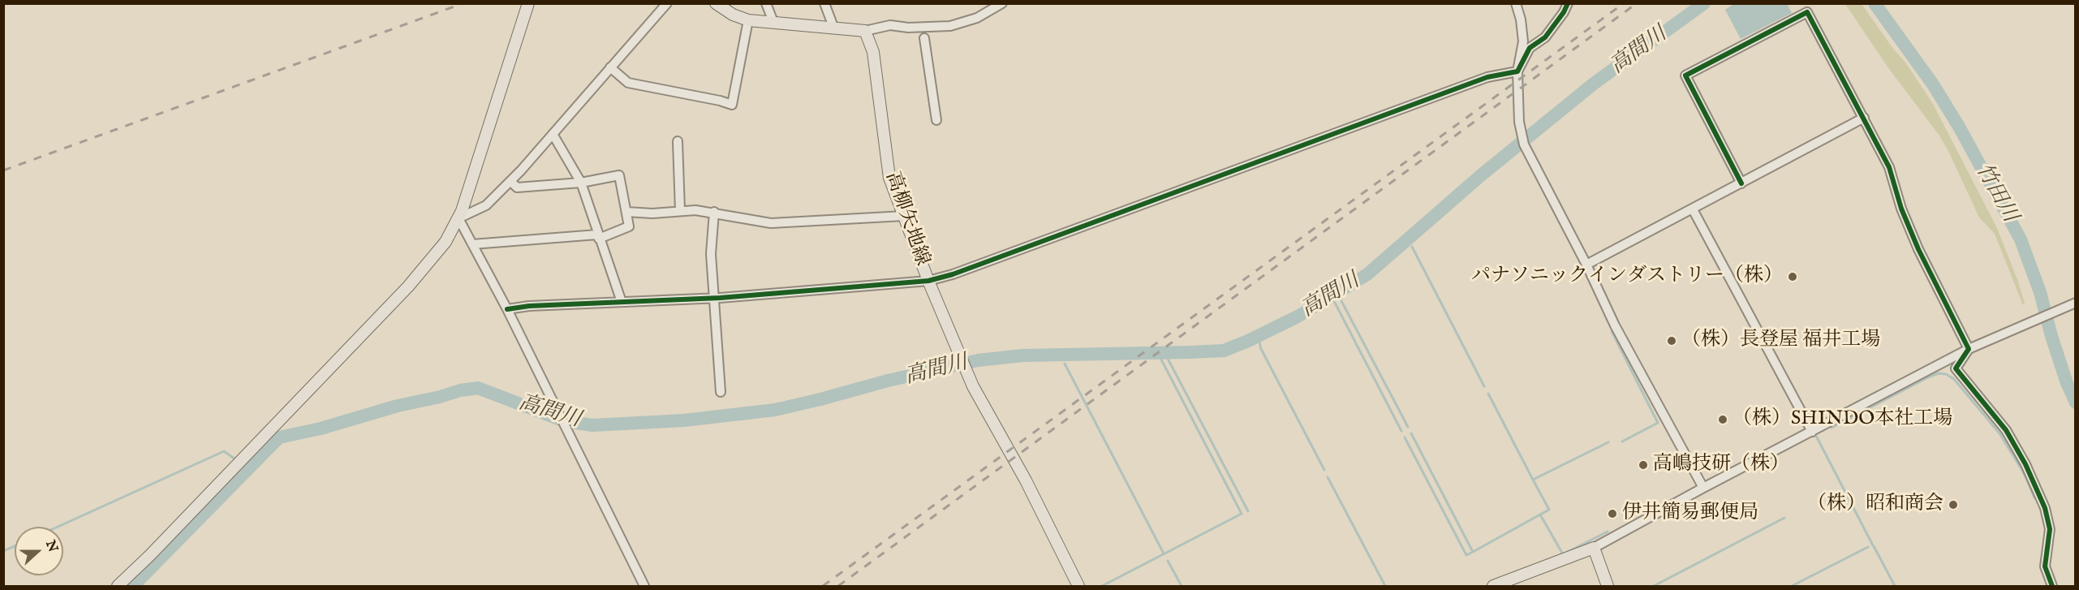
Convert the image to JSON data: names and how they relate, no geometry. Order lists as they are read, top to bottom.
{
  "streets": {
    "main road": ["高柳矢地線"]
  },
  "water": ["高間川", "竹田川"],
  "places": [
    "パナソニックインダストリー（株）",
    "（株）長登屋 福井工場",
    "（株）SHINDO本社工場",
    "高嶋技研（株）",
    "（株）昭和商会",
    "伊井簡易郵便局"
  ],
  "north": "right"
}
